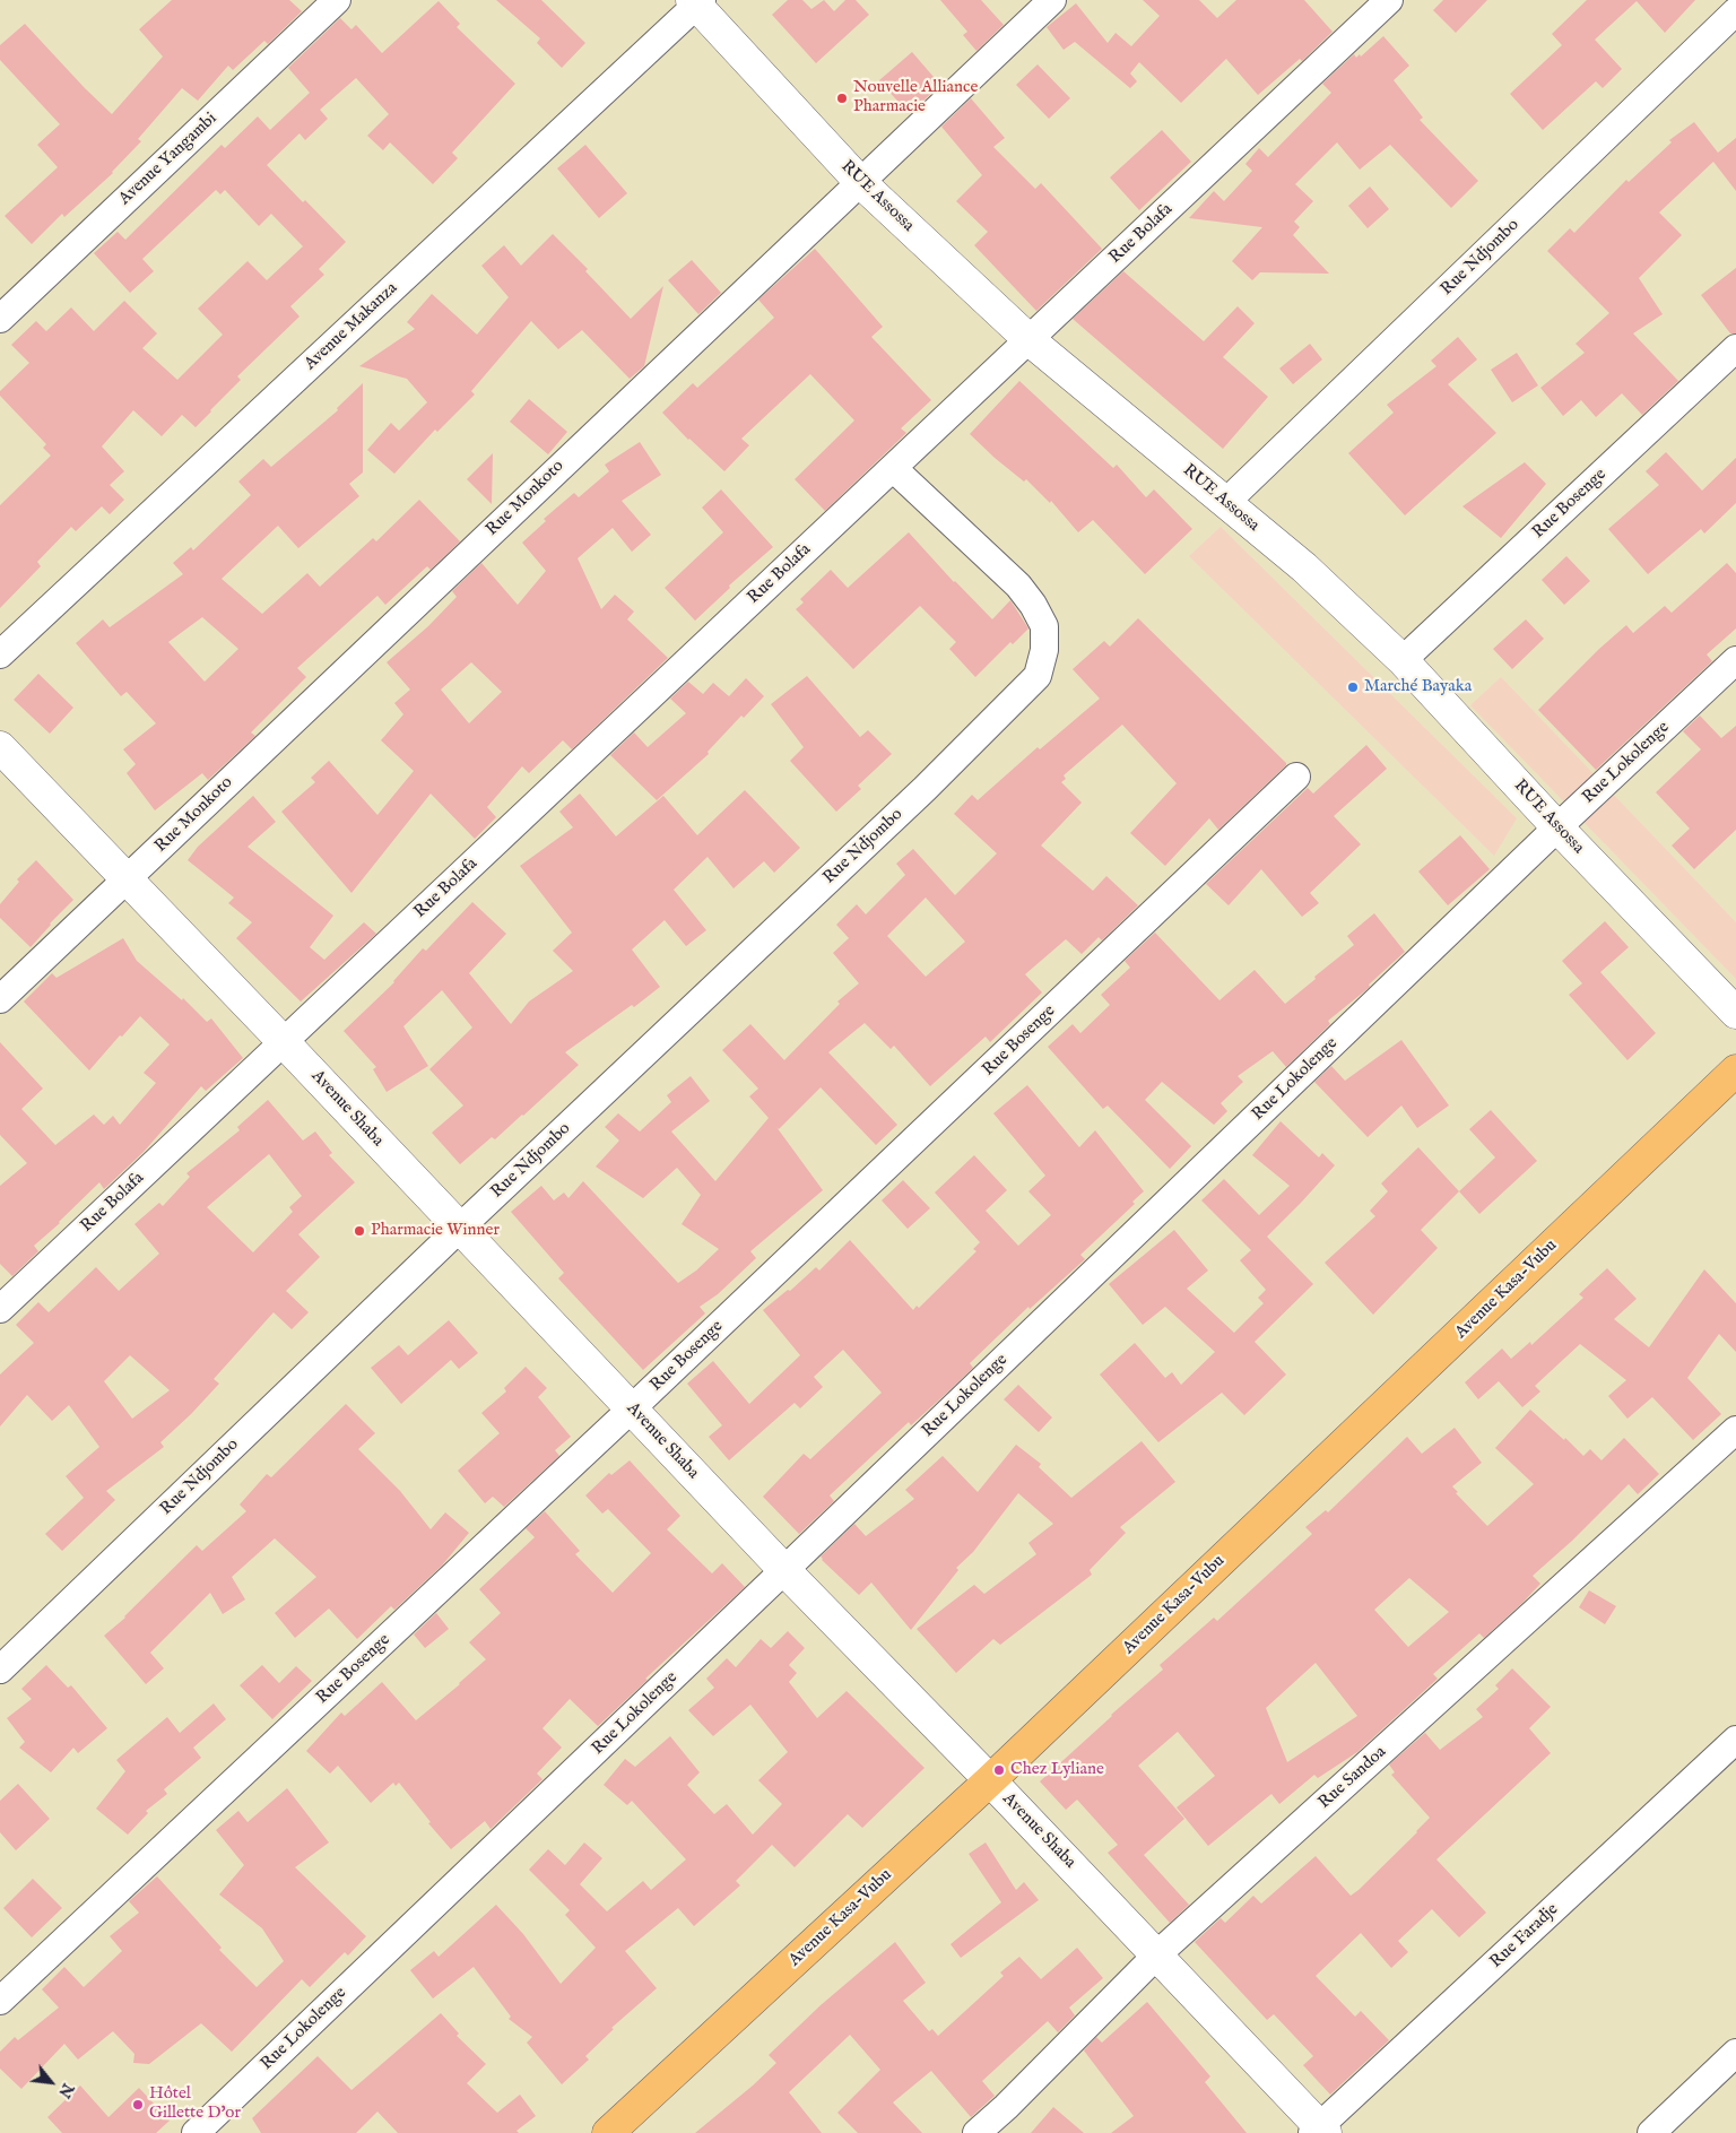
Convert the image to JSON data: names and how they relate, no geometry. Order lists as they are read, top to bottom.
{
  "streets": {
    "main road": ["Avenue Kasa-Vubu"],
    "street": [
      "Avenue Yangambi",
      "RUE Assossa",
      "Rue Bolafa",
      "Rue Ndjombo",
      "Avenue Makanza",
      "Rue Monkoto",
      "Rue Bosenge",
      "Rue Lokolenge",
      "Avenue Shaba",
      "Rue Sandoa",
      "Rue Faradje"
    ]
  },
  "crossings": [
    ["RUE Assossa", "Rue Bolafa"],
    ["RUE Assossa", "Rue Ndjombo"],
    ["RUE Assossa", "Avenue Makanza"],
    ["RUE Assossa", "Rue Monkoto"],
    ["RUE Assossa", "Rue Bosenge"],
    ["RUE Assossa", "Rue Lokolenge"],
    ["Rue Bolafa", "Rue Ndjombo"],
    ["Rue Bolafa", "Avenue Shaba"],
    ["Rue Ndjombo", "Avenue Shaba"],
    ["Rue Monkoto", "Avenue Shaba"],
    ["Rue Bosenge", "Avenue Shaba"],
    ["Rue Lokolenge", "Avenue Shaba"],
    ["Avenue Shaba", "Avenue Kasa-Vubu"],
    ["Avenue Shaba", "Rue Sandoa"],
    ["Avenue Shaba", "Rue Faradje"]
  ],
  "places": [
    "Nouvelle Alliance Pharmacie",
    "Marché Bayaka",
    "Pharmacie Winner",
    "Chez Lyliane",
    "Hôtel Gillette D'or"
  ],
  "north": "bottom right"
}
